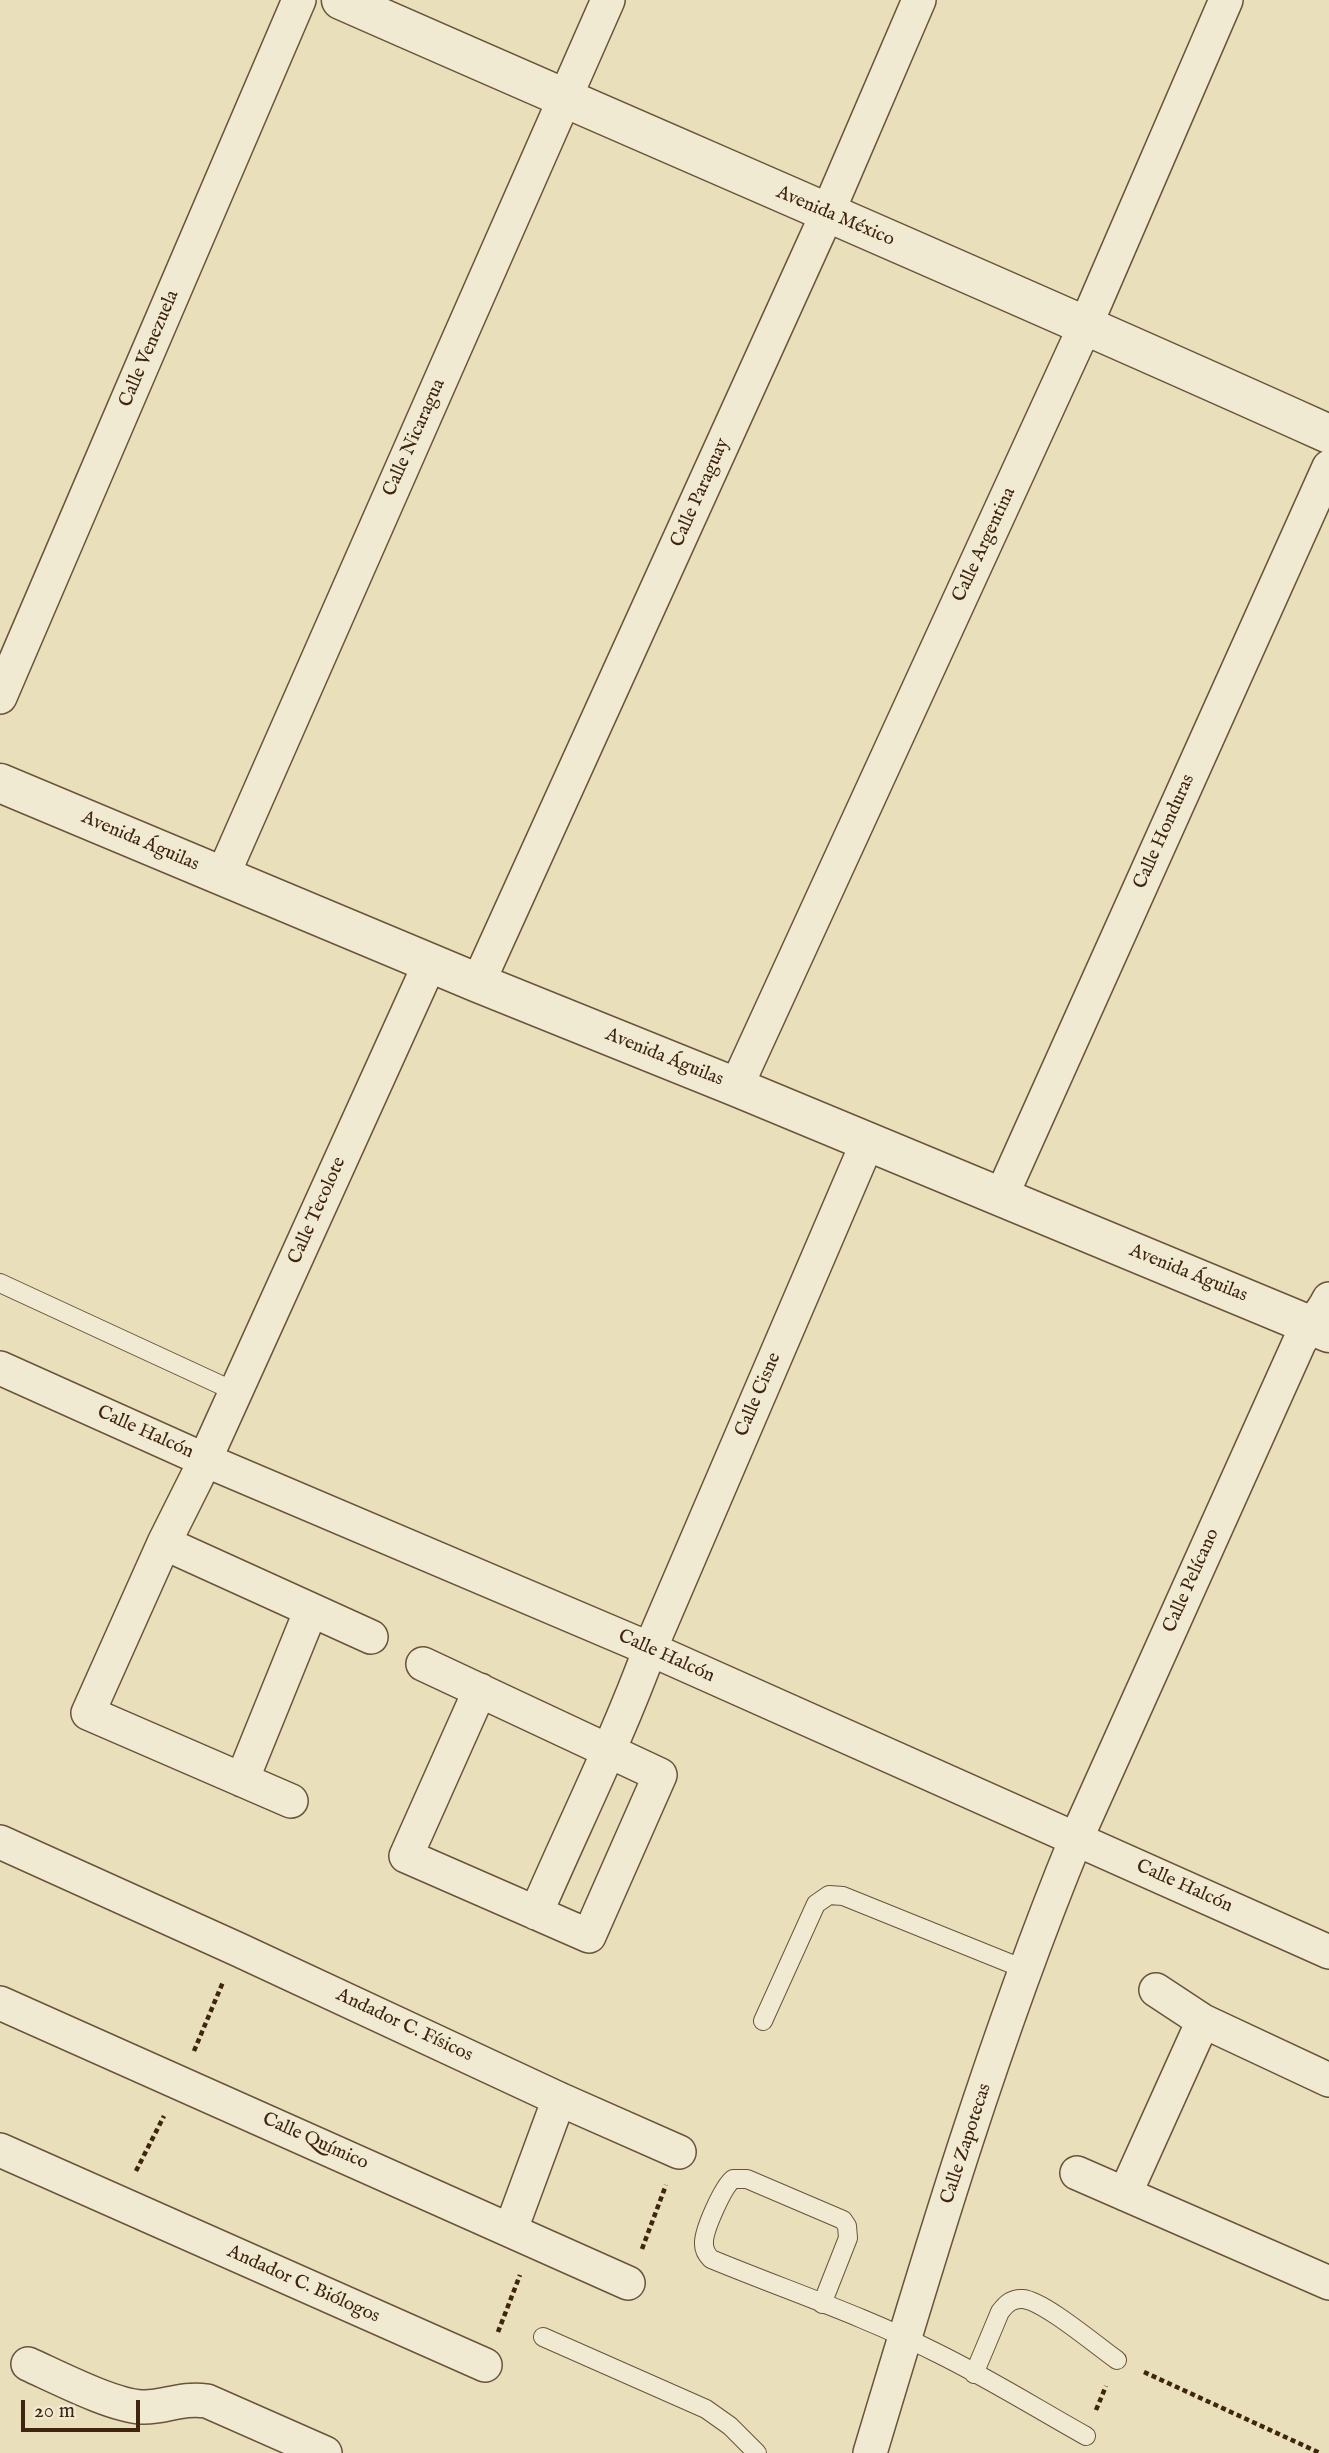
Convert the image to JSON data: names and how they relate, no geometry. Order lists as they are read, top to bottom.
{
  "streets": {
    "street": [
      "Avenida México",
      "Calle Venezuela",
      "Calle Nicaragua",
      "Calle Paraguay",
      "Calle Argentina",
      "Calle Honduras",
      "Avenida Águilas",
      "Calle Tecolote",
      "Calle Cisne",
      "Calle Halcón",
      "Calle Pelícano",
      "Andador C. Físicos",
      "Calle Químico",
      "Calle Zapotecas",
      "Andador C. Biólogos"
    ]
  },
  "crossings": [
    ["Avenida México", "Calle Nicaragua"],
    ["Avenida México", "Calle Paraguay"],
    ["Avenida México", "Calle Argentina"],
    ["Calle Nicaragua", "Avenida Águilas"],
    ["Calle Paraguay", "Avenida Águilas"],
    ["Calle Argentina", "Avenida Águilas"],
    ["Calle Honduras", "Avenida Águilas"],
    ["Avenida Águilas", "Calle Tecolote"],
    ["Avenida Águilas", "Calle Cisne"],
    ["Avenida Águilas", "Calle Pelícano"],
    ["Calle Tecolote", "Calle Halcón"],
    ["Calle Cisne", "Calle Halcón"],
    ["Calle Halcón", "Calle Pelícano"],
    ["Calle Halcón", "Calle Zapotecas"],
    ["Calle Pelícano", "Calle Zapotecas"]
  ],
  "scale_bar": "20 m"
}
